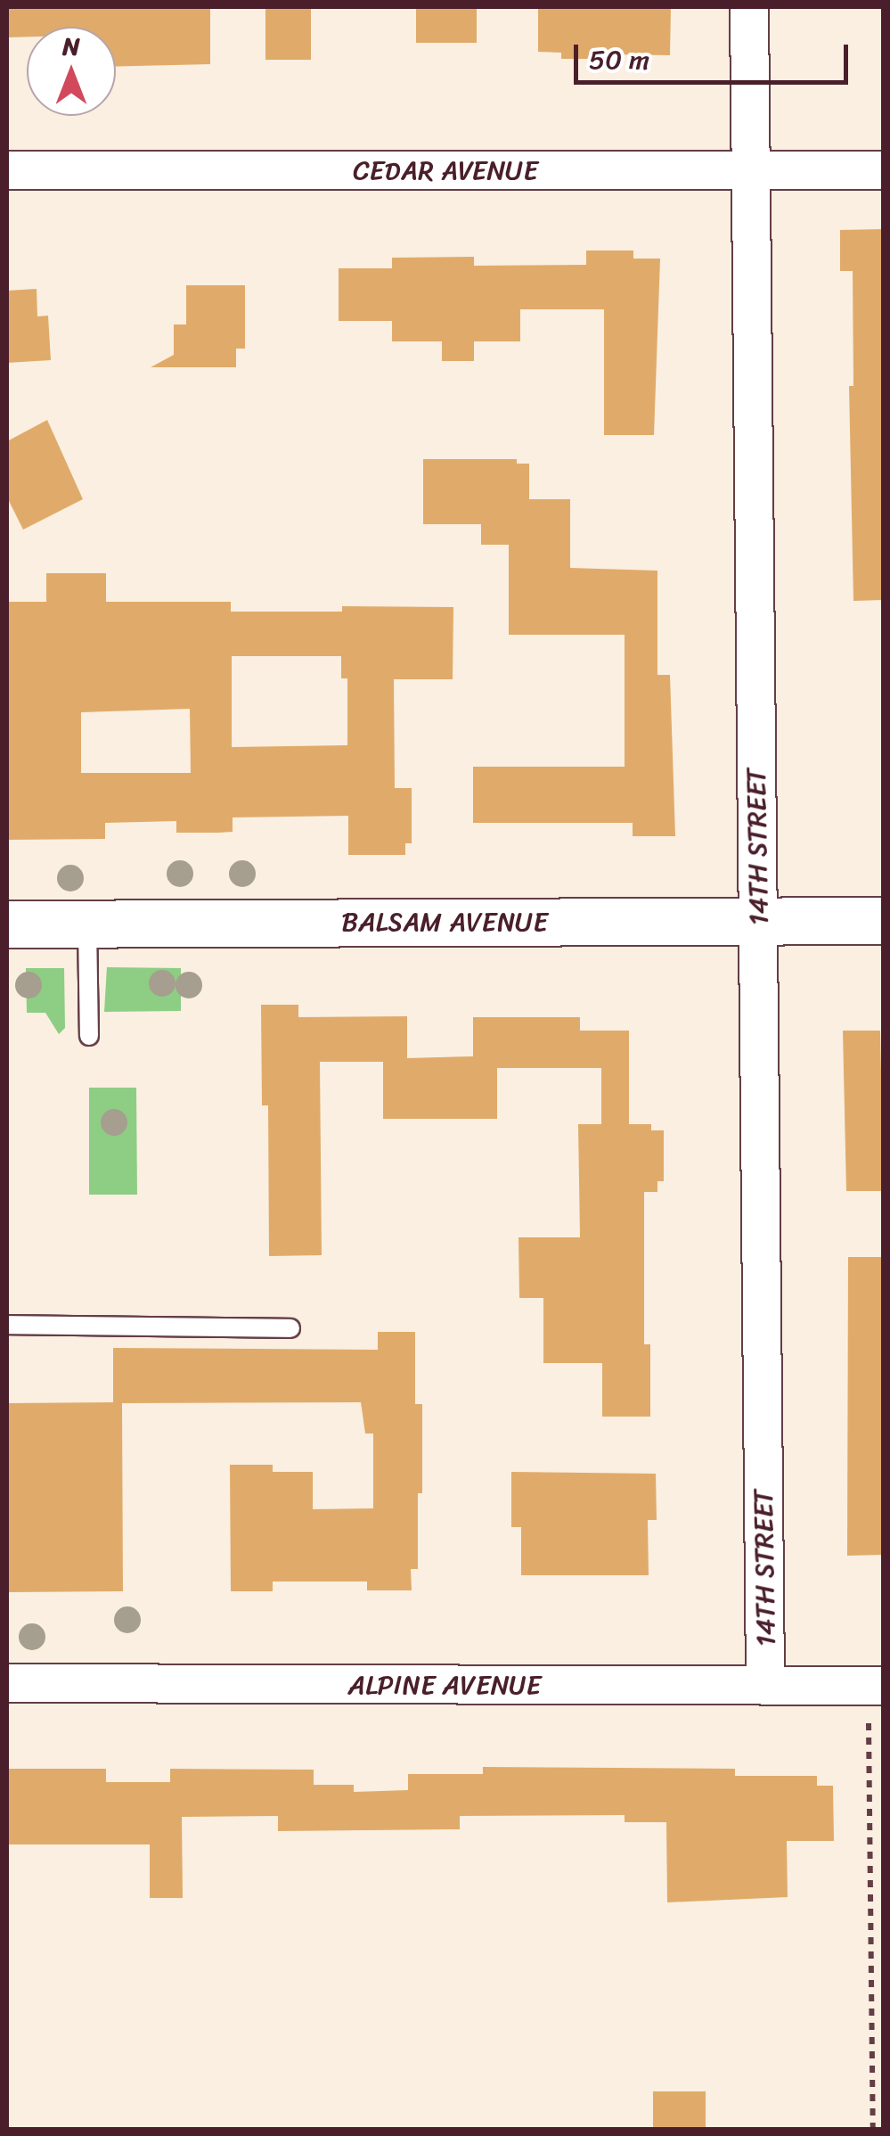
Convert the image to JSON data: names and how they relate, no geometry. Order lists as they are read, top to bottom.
{
  "streets": {
    "street": [
      "CEDAR AVENUE",
      "14TH STREET",
      "BALSAM AVENUE",
      "ALPINE AVENUE"
    ]
  },
  "crossings": [
    ["CEDAR AVENUE", "14TH STREET"],
    ["14TH STREET", "BALSAM AVENUE"],
    ["14TH STREET", "ALPINE AVENUE"]
  ],
  "scale_bar": "50 m",
  "north": "top"
}
